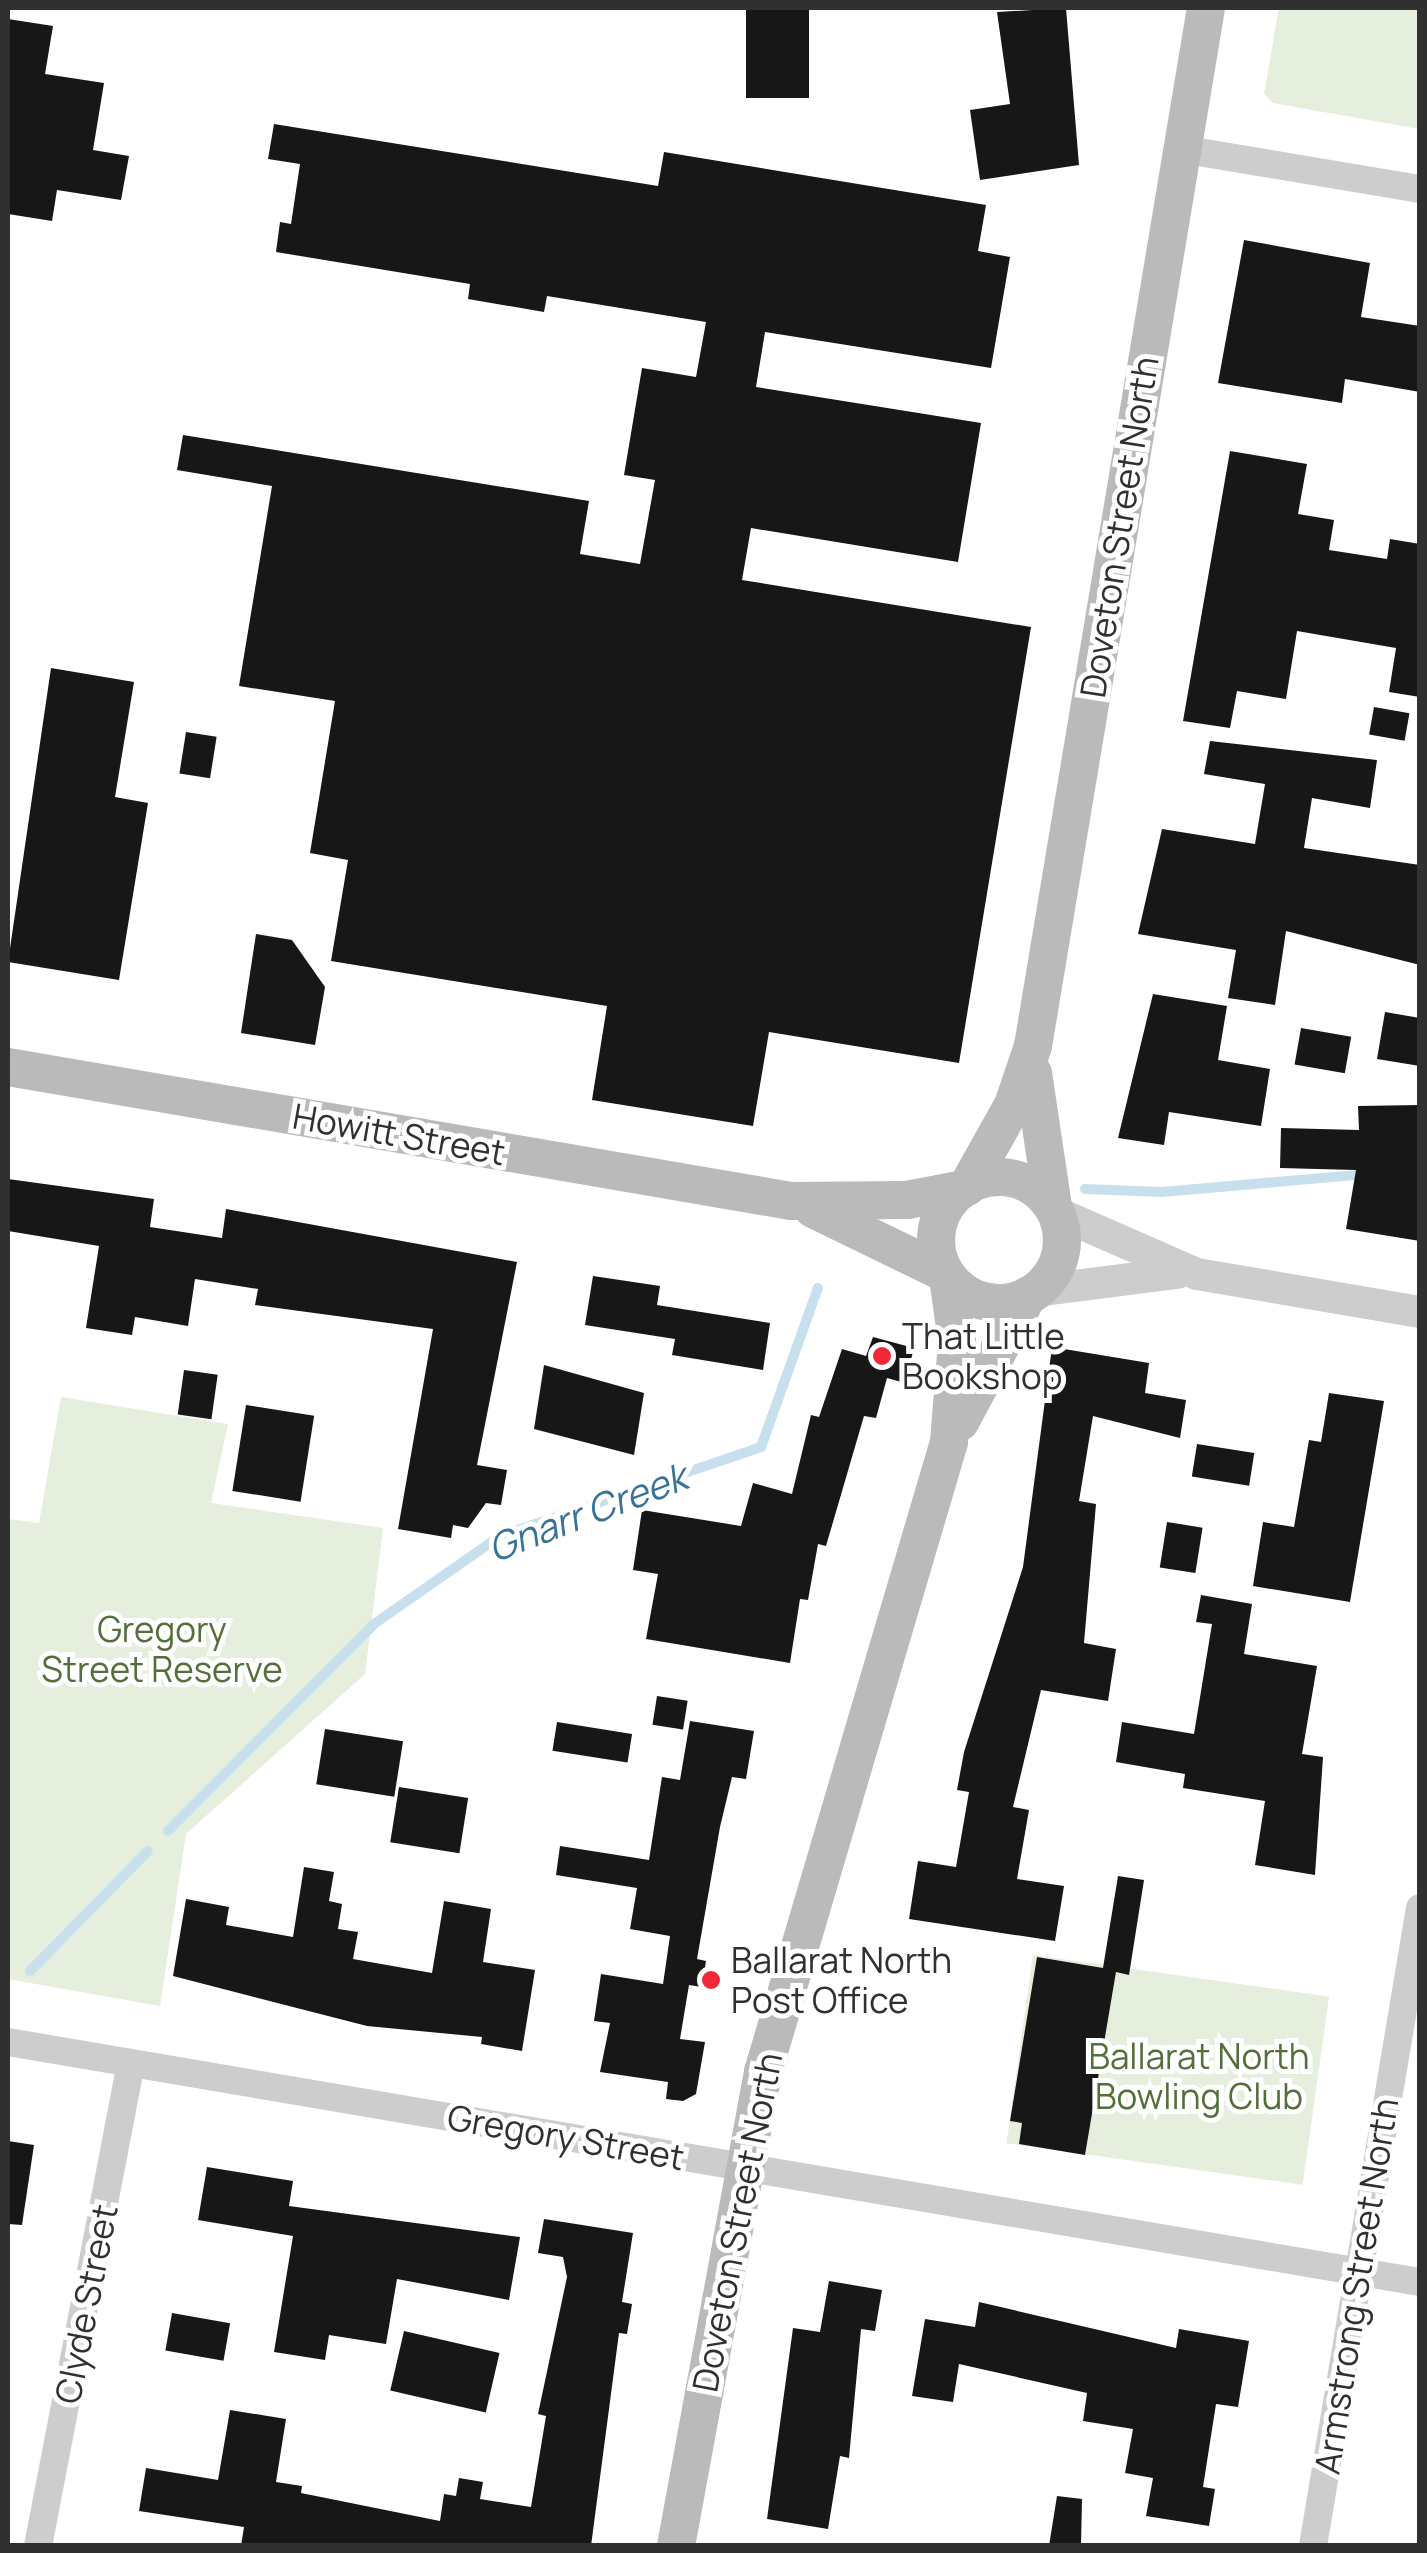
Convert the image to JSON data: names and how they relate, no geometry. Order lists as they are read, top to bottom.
{
  "streets": {
    "main road": ["Doveton Street North", "Howitt Street"],
    "street": ["Gregory Street", "Armstrong Street North", "Clyde Street"]
  },
  "crossings": [
    ["Doveton Street North", "Howitt Street"],
    ["Doveton Street North", "Gregory Street"],
    ["Gregory Street", "Armstrong Street North"],
    ["Gregory Street", "Clyde Street"]
  ],
  "water": ["Gnarr Creek"],
  "parks": ["Gregory Street Reserve", "Ballarat North Bowling Club"],
  "places": ["That Little Bookshop", "Ballarat North Post Office"]
}
